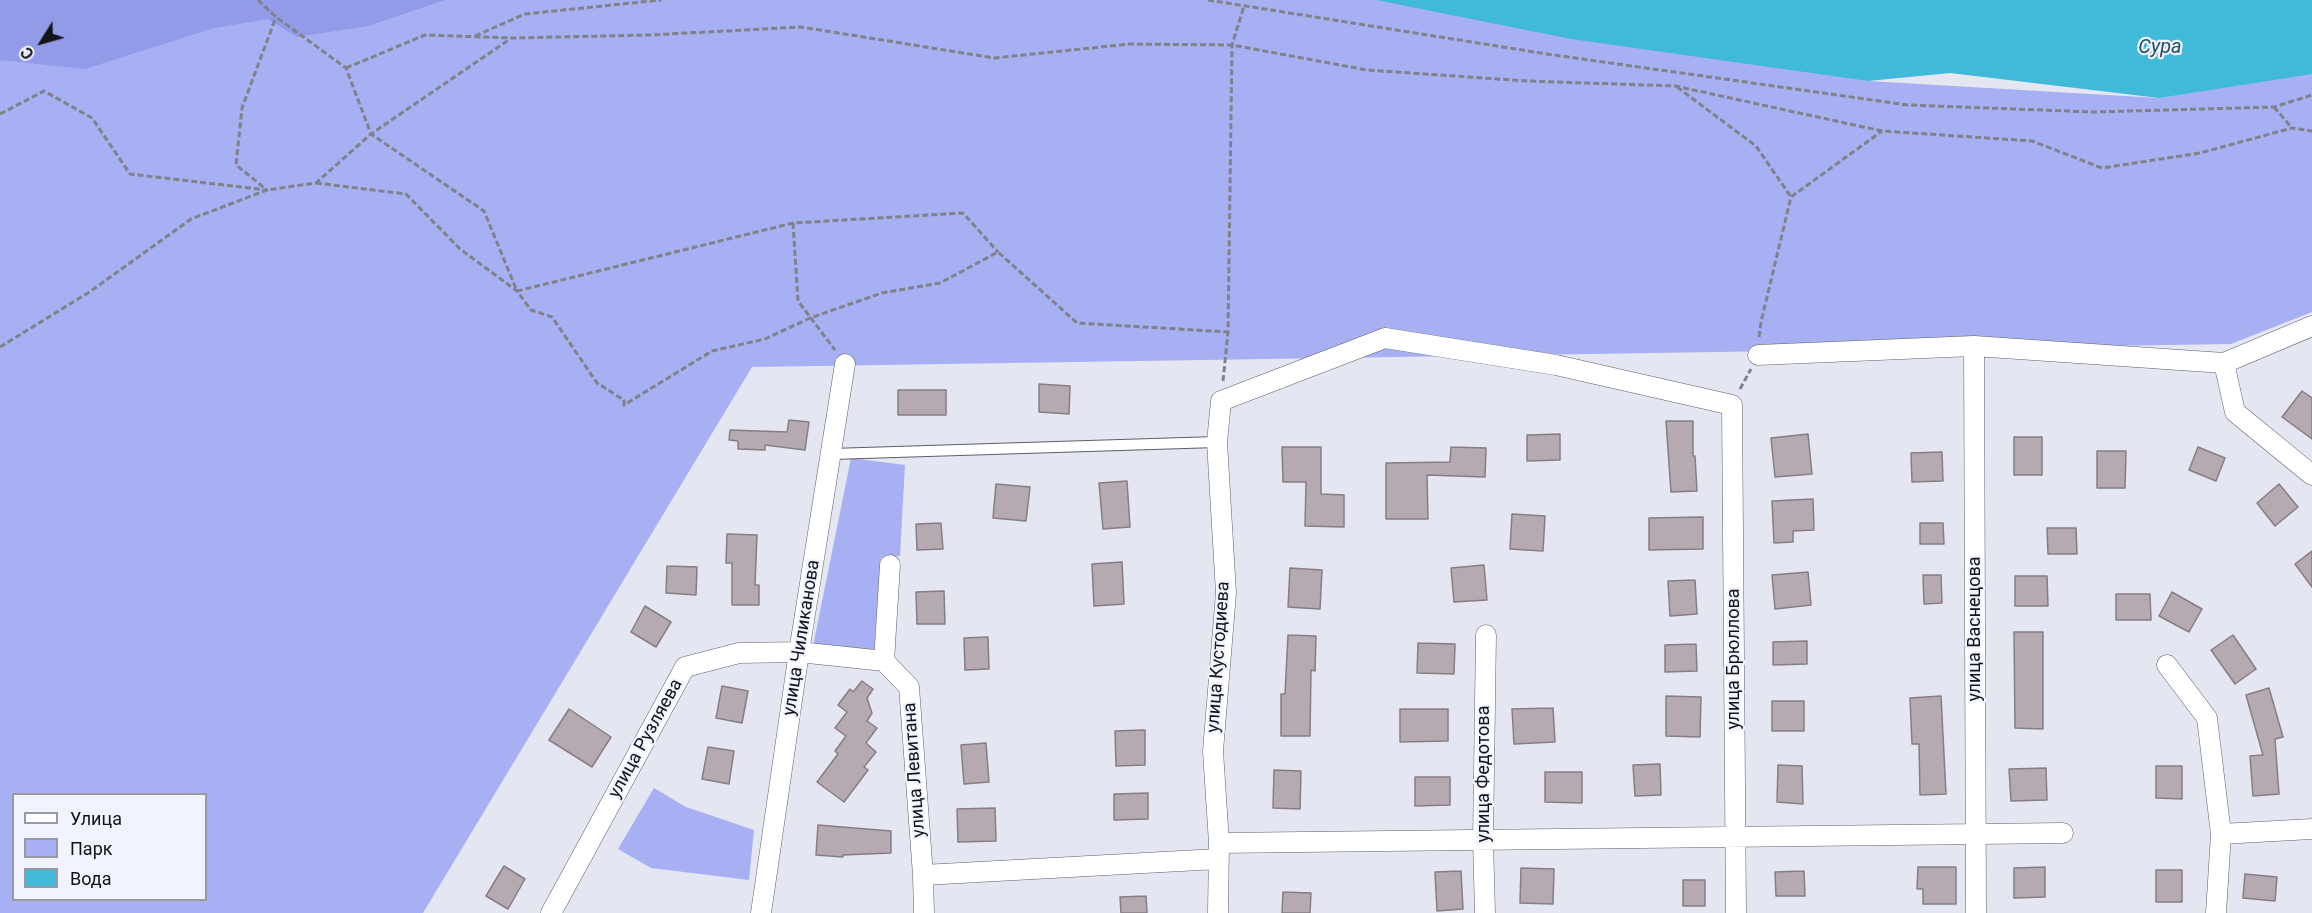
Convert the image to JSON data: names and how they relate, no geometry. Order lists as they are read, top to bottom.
{
  "streets": {
    "street": [
      "улица Васнецова",
      "улица Чиликанова",
      "улица Кустодиева",
      "улица Брюллова",
      "улица Рузляева",
      "улица Левитана",
      "улица Федотова"
    ]
  },
  "crossings": [
    ["улица Чиликанова", "улица Рузляева"],
    ["улица Рузляева", "улица Левитана"]
  ],
  "water": ["Сура"],
  "legend": ["Улица", "Парк", "Вода"],
  "north": "bottom left"
}
